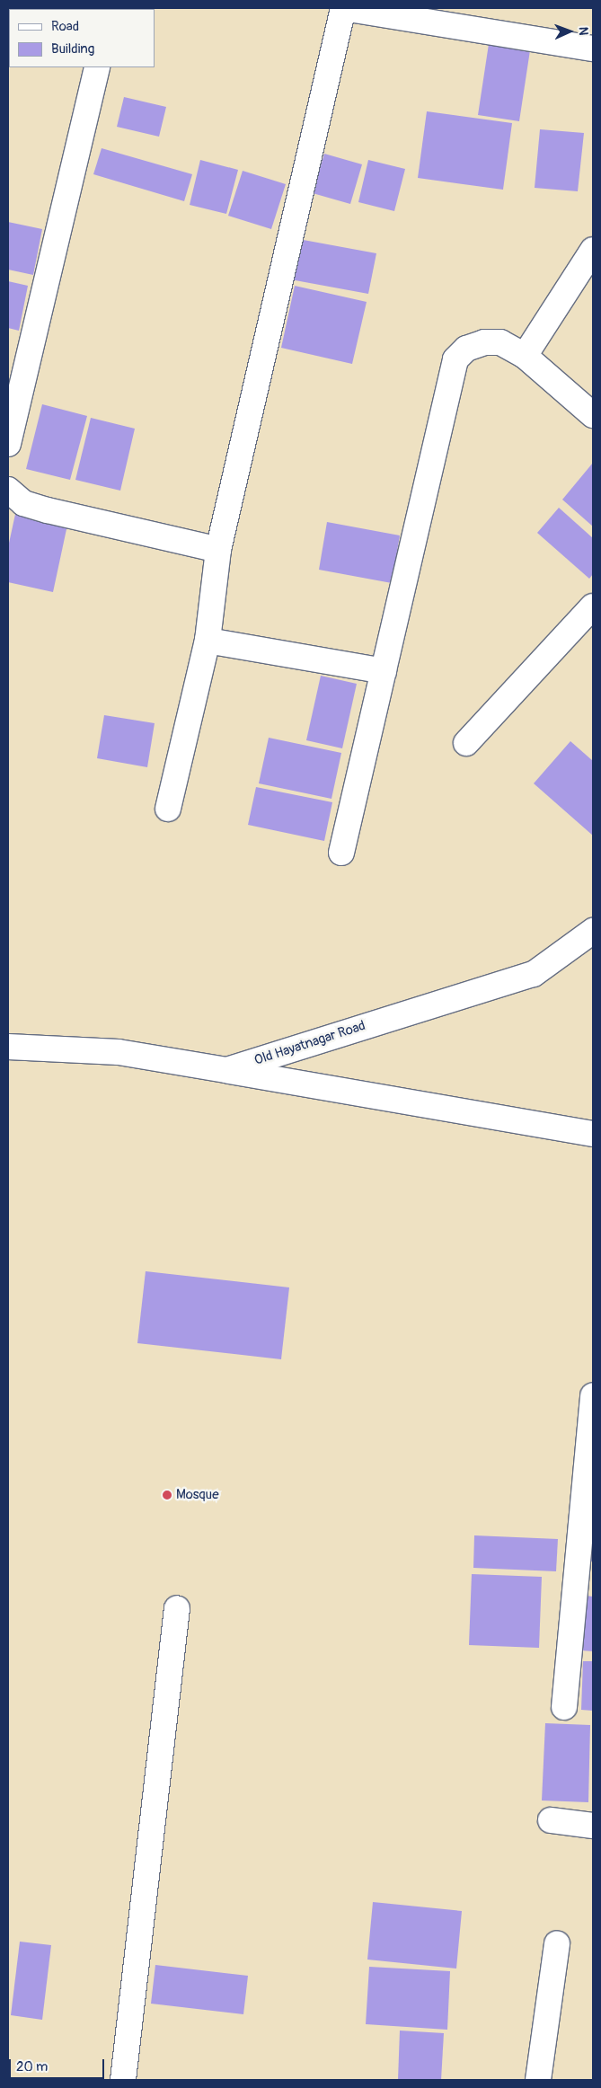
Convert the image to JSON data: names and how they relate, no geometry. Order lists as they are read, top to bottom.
{
  "streets": {
    "street": ["Old Hayatnagar Road"]
  },
  "places": ["Mosque"],
  "legend": ["Road", "Building"],
  "scale_bar": "20 m",
  "north": "right"
}
